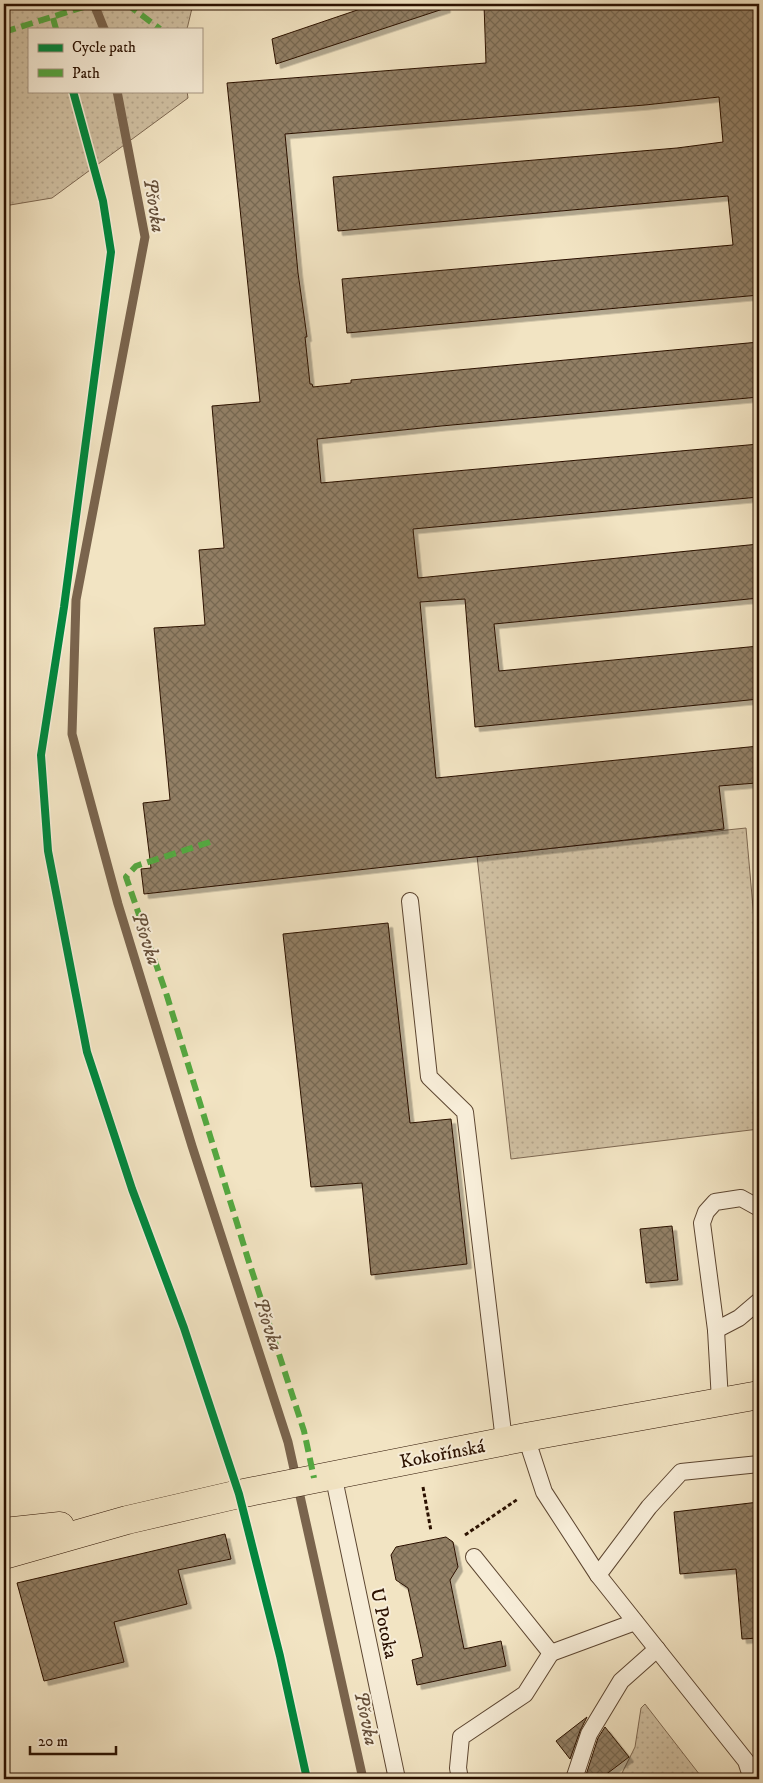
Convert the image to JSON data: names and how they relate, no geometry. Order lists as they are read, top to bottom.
{
  "streets": {
    "main road": ["Kokořínská"],
    "lane": ["U Potoka"]
  },
  "crossings": [
    ["Kokořínská", "U Potoka"]
  ],
  "water": ["Pšovka"],
  "legend": ["Cycle path", "Path"],
  "scale_bar": "20 m"
}
